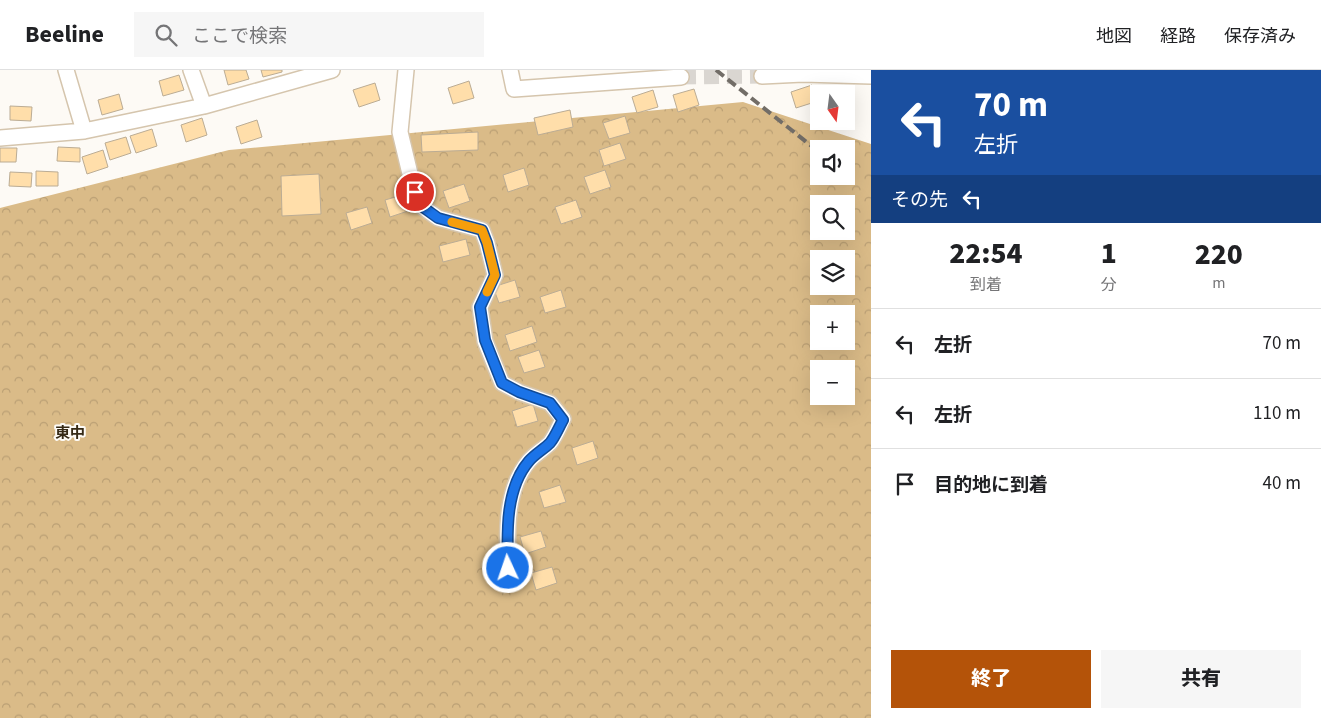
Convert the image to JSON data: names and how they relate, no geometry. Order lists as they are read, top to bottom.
{
  "districts": ["東中"],
  "north": "bottom",
  "page": {
    "header": "Beeline",
    "search": "ここで検索",
    "nav": ["地図", "経路", "保存済み"],
    "turn": ["70 m", "左折"],
    "map_buttons": ["+", "−"],
    "then": "その先",
    "eta": [
      "22:54",
      "到着",
      "1",
      "分",
      "220",
      "m"
    ],
    "list": [
      {
        "name": "左折",
        "value": "70 m"
      },
      {
        "name": "左折",
        "value": "110 m"
      },
      {
        "name": "目的地に到着",
        "value": "40 m"
      }
    ],
    "buttons": ["終了", "共有"]
  }
}
